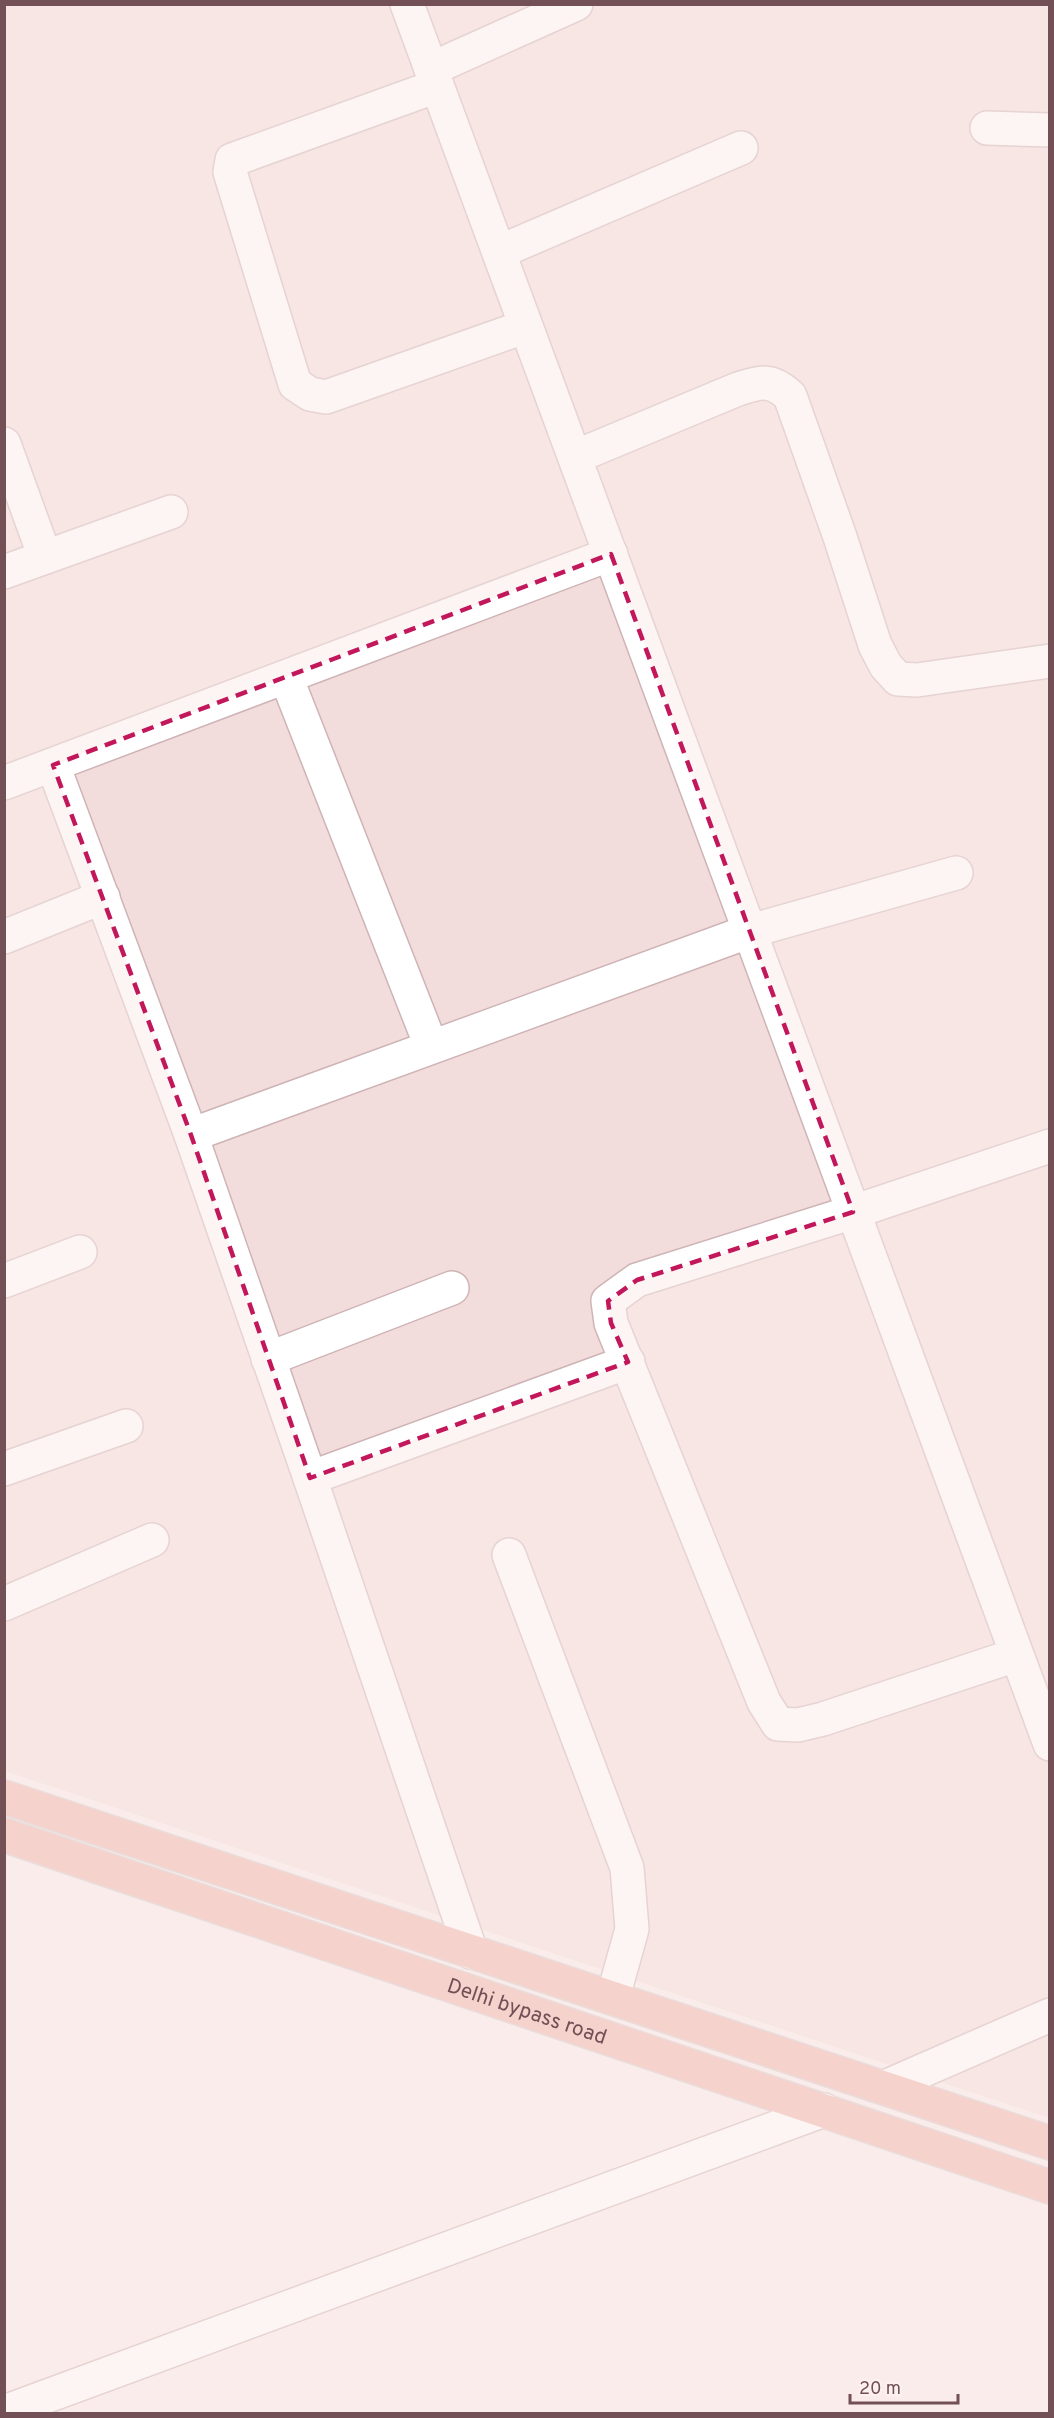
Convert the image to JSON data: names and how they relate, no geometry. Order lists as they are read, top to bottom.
{
  "streets": {
    "main road": ["Delhi bypass road"]
  },
  "scale_bar": "20 m"
}
